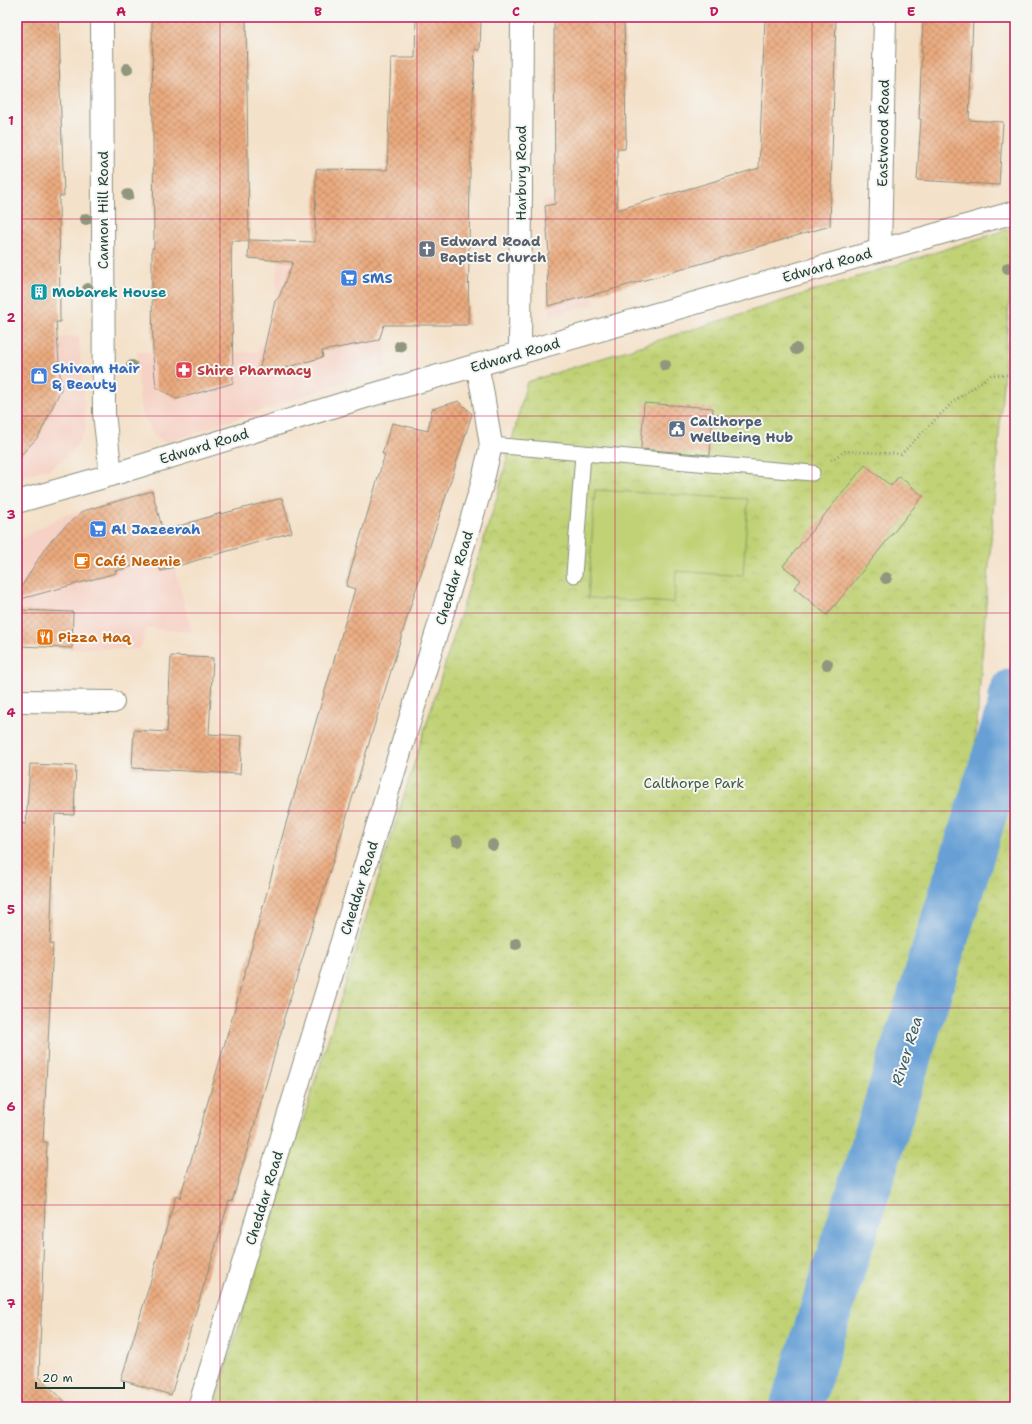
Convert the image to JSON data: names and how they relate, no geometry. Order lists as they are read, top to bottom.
{
  "streets": {
    "street": [
      "Eastwood Road",
      "Harbury Road",
      "Cannon Hill Road",
      "Edward Road",
      "Cheddar Road"
    ]
  },
  "crossings": [
    ["Eastwood Road", "Edward Road"],
    ["Harbury Road", "Edward Road"],
    ["Cannon Hill Road", "Edward Road"],
    ["Edward Road", "Cheddar Road"]
  ],
  "water": ["River Rea"],
  "parks": ["Calthorpe Park"],
  "places": {
    "church": ["Edward Road Baptist Church"],
    "supermarket": ["SMS", "Al Jazeerah"],
    "building": ["Mobarek House"],
    "pharmacy": ["Shire Pharmacy"],
    "shop": ["Shivam Hair & Beauty"],
    "public building": ["Calthorpe Wellbeing Hub"],
    "cafe": ["Café Neenie"],
    "restaurant": ["Pizza Haq"]
  },
  "scale_bar": "20 m",
  "grid": {
    "columns": [
      "A",
      "B",
      "C",
      "D",
      "E"
    ],
    "rows": [
      "1",
      "2",
      "3",
      "4",
      "5",
      "6",
      "7"
    ]
  }
}
